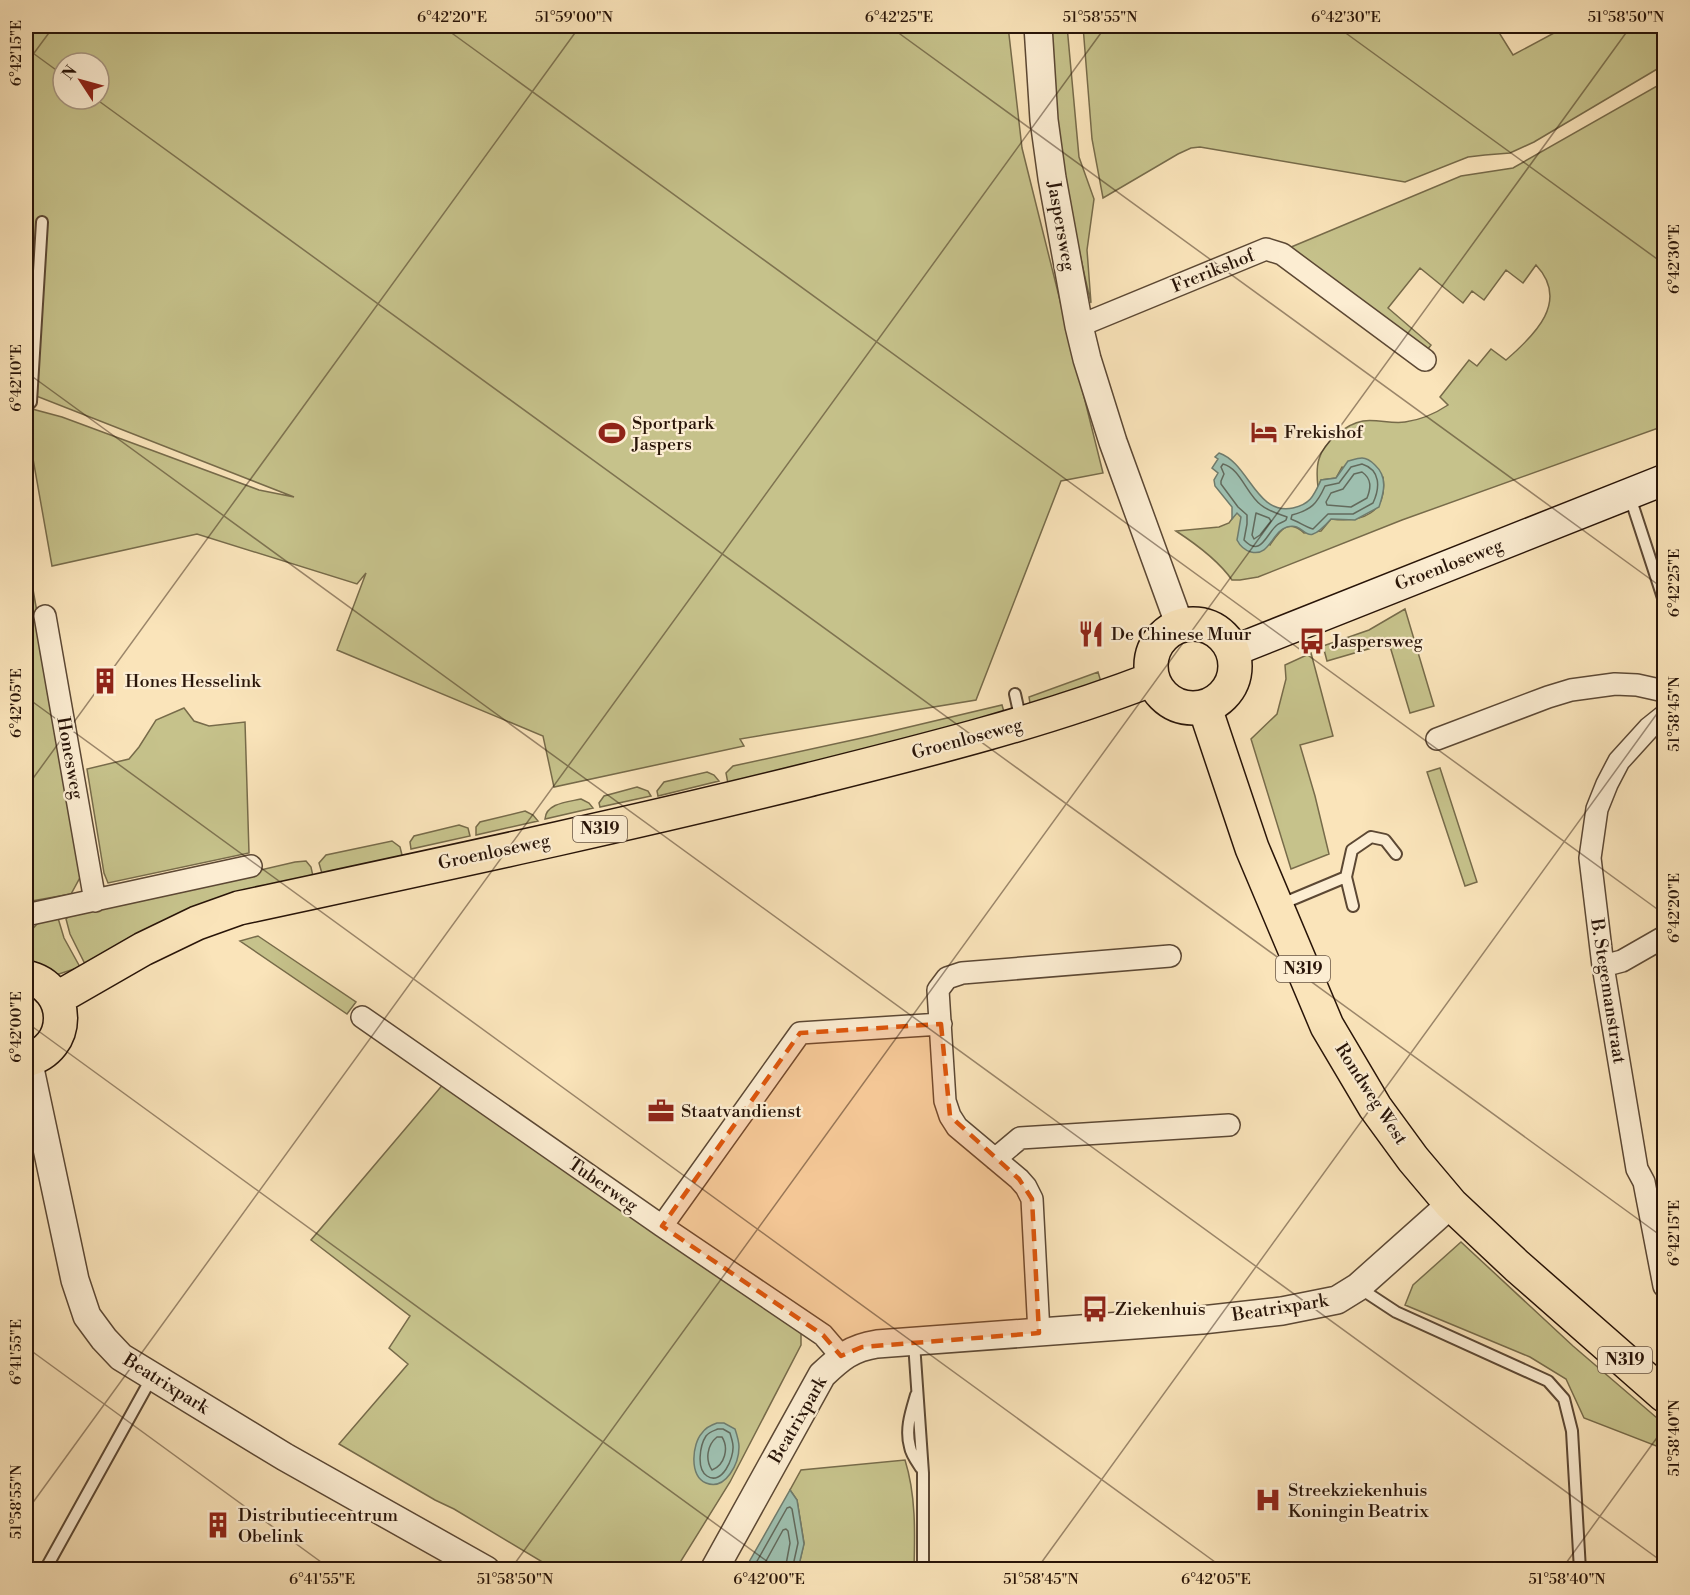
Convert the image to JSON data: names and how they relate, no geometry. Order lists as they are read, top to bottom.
{
  "streets": {
    "main road": ["Groenloseweg", "N319", "Rondweg West"],
    "street": [
      "Jaspersweg",
      "Frerikshof",
      "Honesweg",
      "B. Stegemanstraat",
      "Tuberweg",
      "Beatrixpark"
    ]
  },
  "crossings": [
    ["Jaspersweg", "Frerikshof"],
    ["Jaspersweg", "Groenloseweg"],
    ["Jaspersweg", "Rondweg West"],
    ["Groenloseweg", "Rondweg West"],
    ["Rondweg West", "Beatrixpark"],
    ["Tuberweg", "Beatrixpark"]
  ],
  "places": {
    "hotel": ["Frekishof"],
    "sports": ["Sportpark Jaspers"],
    "restaurant": ["De Chinese Muur"],
    "bus stop": ["Jaspersweg", "Ziekenhuis"],
    "building": ["Hones Hesselink", "Distributiecentrum Obelink"],
    "office": ["Staatvandienst"],
    "hospital": ["Streekziekenhuis Koningin Beatrix"]
  },
  "north": "top left",
  "coordinates": [
    "6°42'20\"E",
    "51°59'00\"N",
    "6°42'25\"E",
    "51°58'55\"N",
    "6°42'30\"E",
    "51°58'50\"N",
    "6°42'15\"E",
    "6°42'10\"E",
    "6°42'05\"E",
    "51°58'45\"N",
    "6°42'00\"E",
    "6°41'55\"E",
    "51°58'40\"N"
  ]
}
